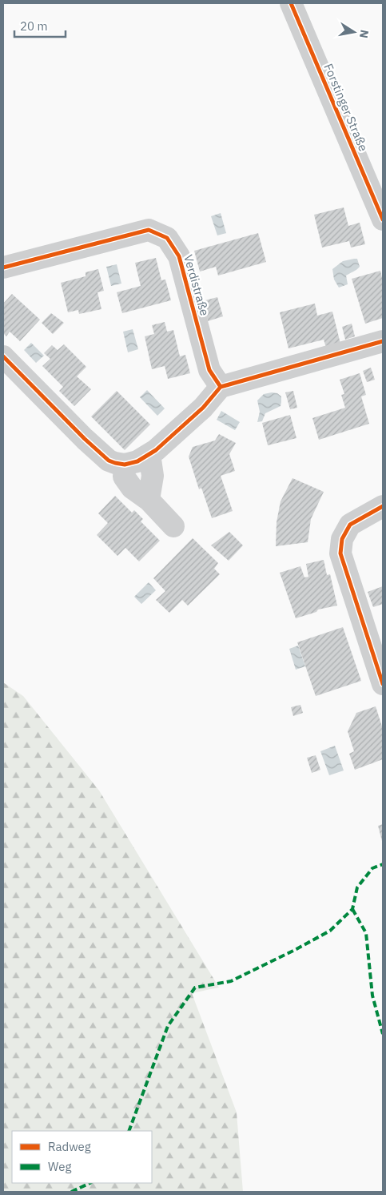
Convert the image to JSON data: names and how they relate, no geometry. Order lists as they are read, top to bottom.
{
  "streets": {
    "street": ["Forstinger Straße", "Verdistraße"]
  },
  "legend": ["Radweg", "Weg"],
  "scale_bar": "20 m",
  "north": "right"
}
